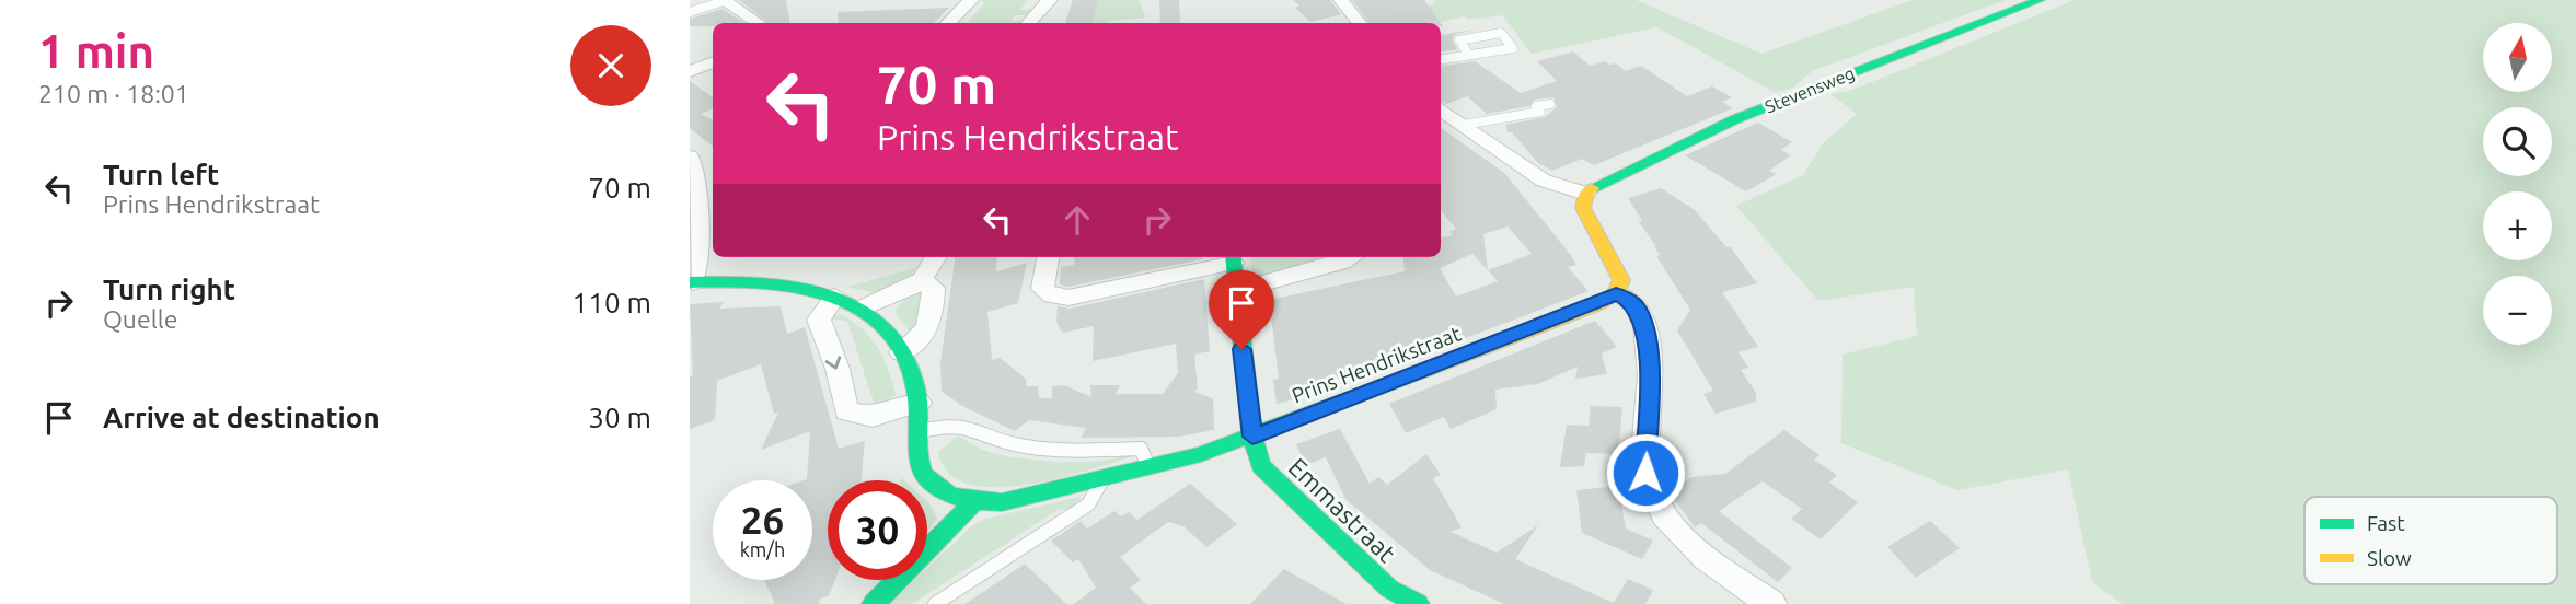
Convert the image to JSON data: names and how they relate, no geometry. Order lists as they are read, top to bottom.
{
  "streets": {
    "street": ["Stevensweg", "Prins Hendrikstraat", "Emmastraat"]
  },
  "crossings": [
    ["Prins Hendrikstraat", "Emmastraat"]
  ],
  "legend": ["Fast", "Slow"],
  "north": "top",
  "page": {
    "heading": ["1 min", "210 m · 18:01"],
    "map_buttons": ["+", "−"],
    "turn": ["70 m", "Prins Hendrikstraat"],
    "list": [
      {
        "name": "Turn left",
        "note": "Prins Hendrikstraat",
        "value": "70 m"
      },
      {
        "name": "Turn right",
        "note": "Quelle",
        "value": "110 m"
      },
      {
        "name": "Arrive at destination",
        "value": "30 m"
      }
    ],
    "speed": "26 km/h",
    "limit": "30"
  }
}
